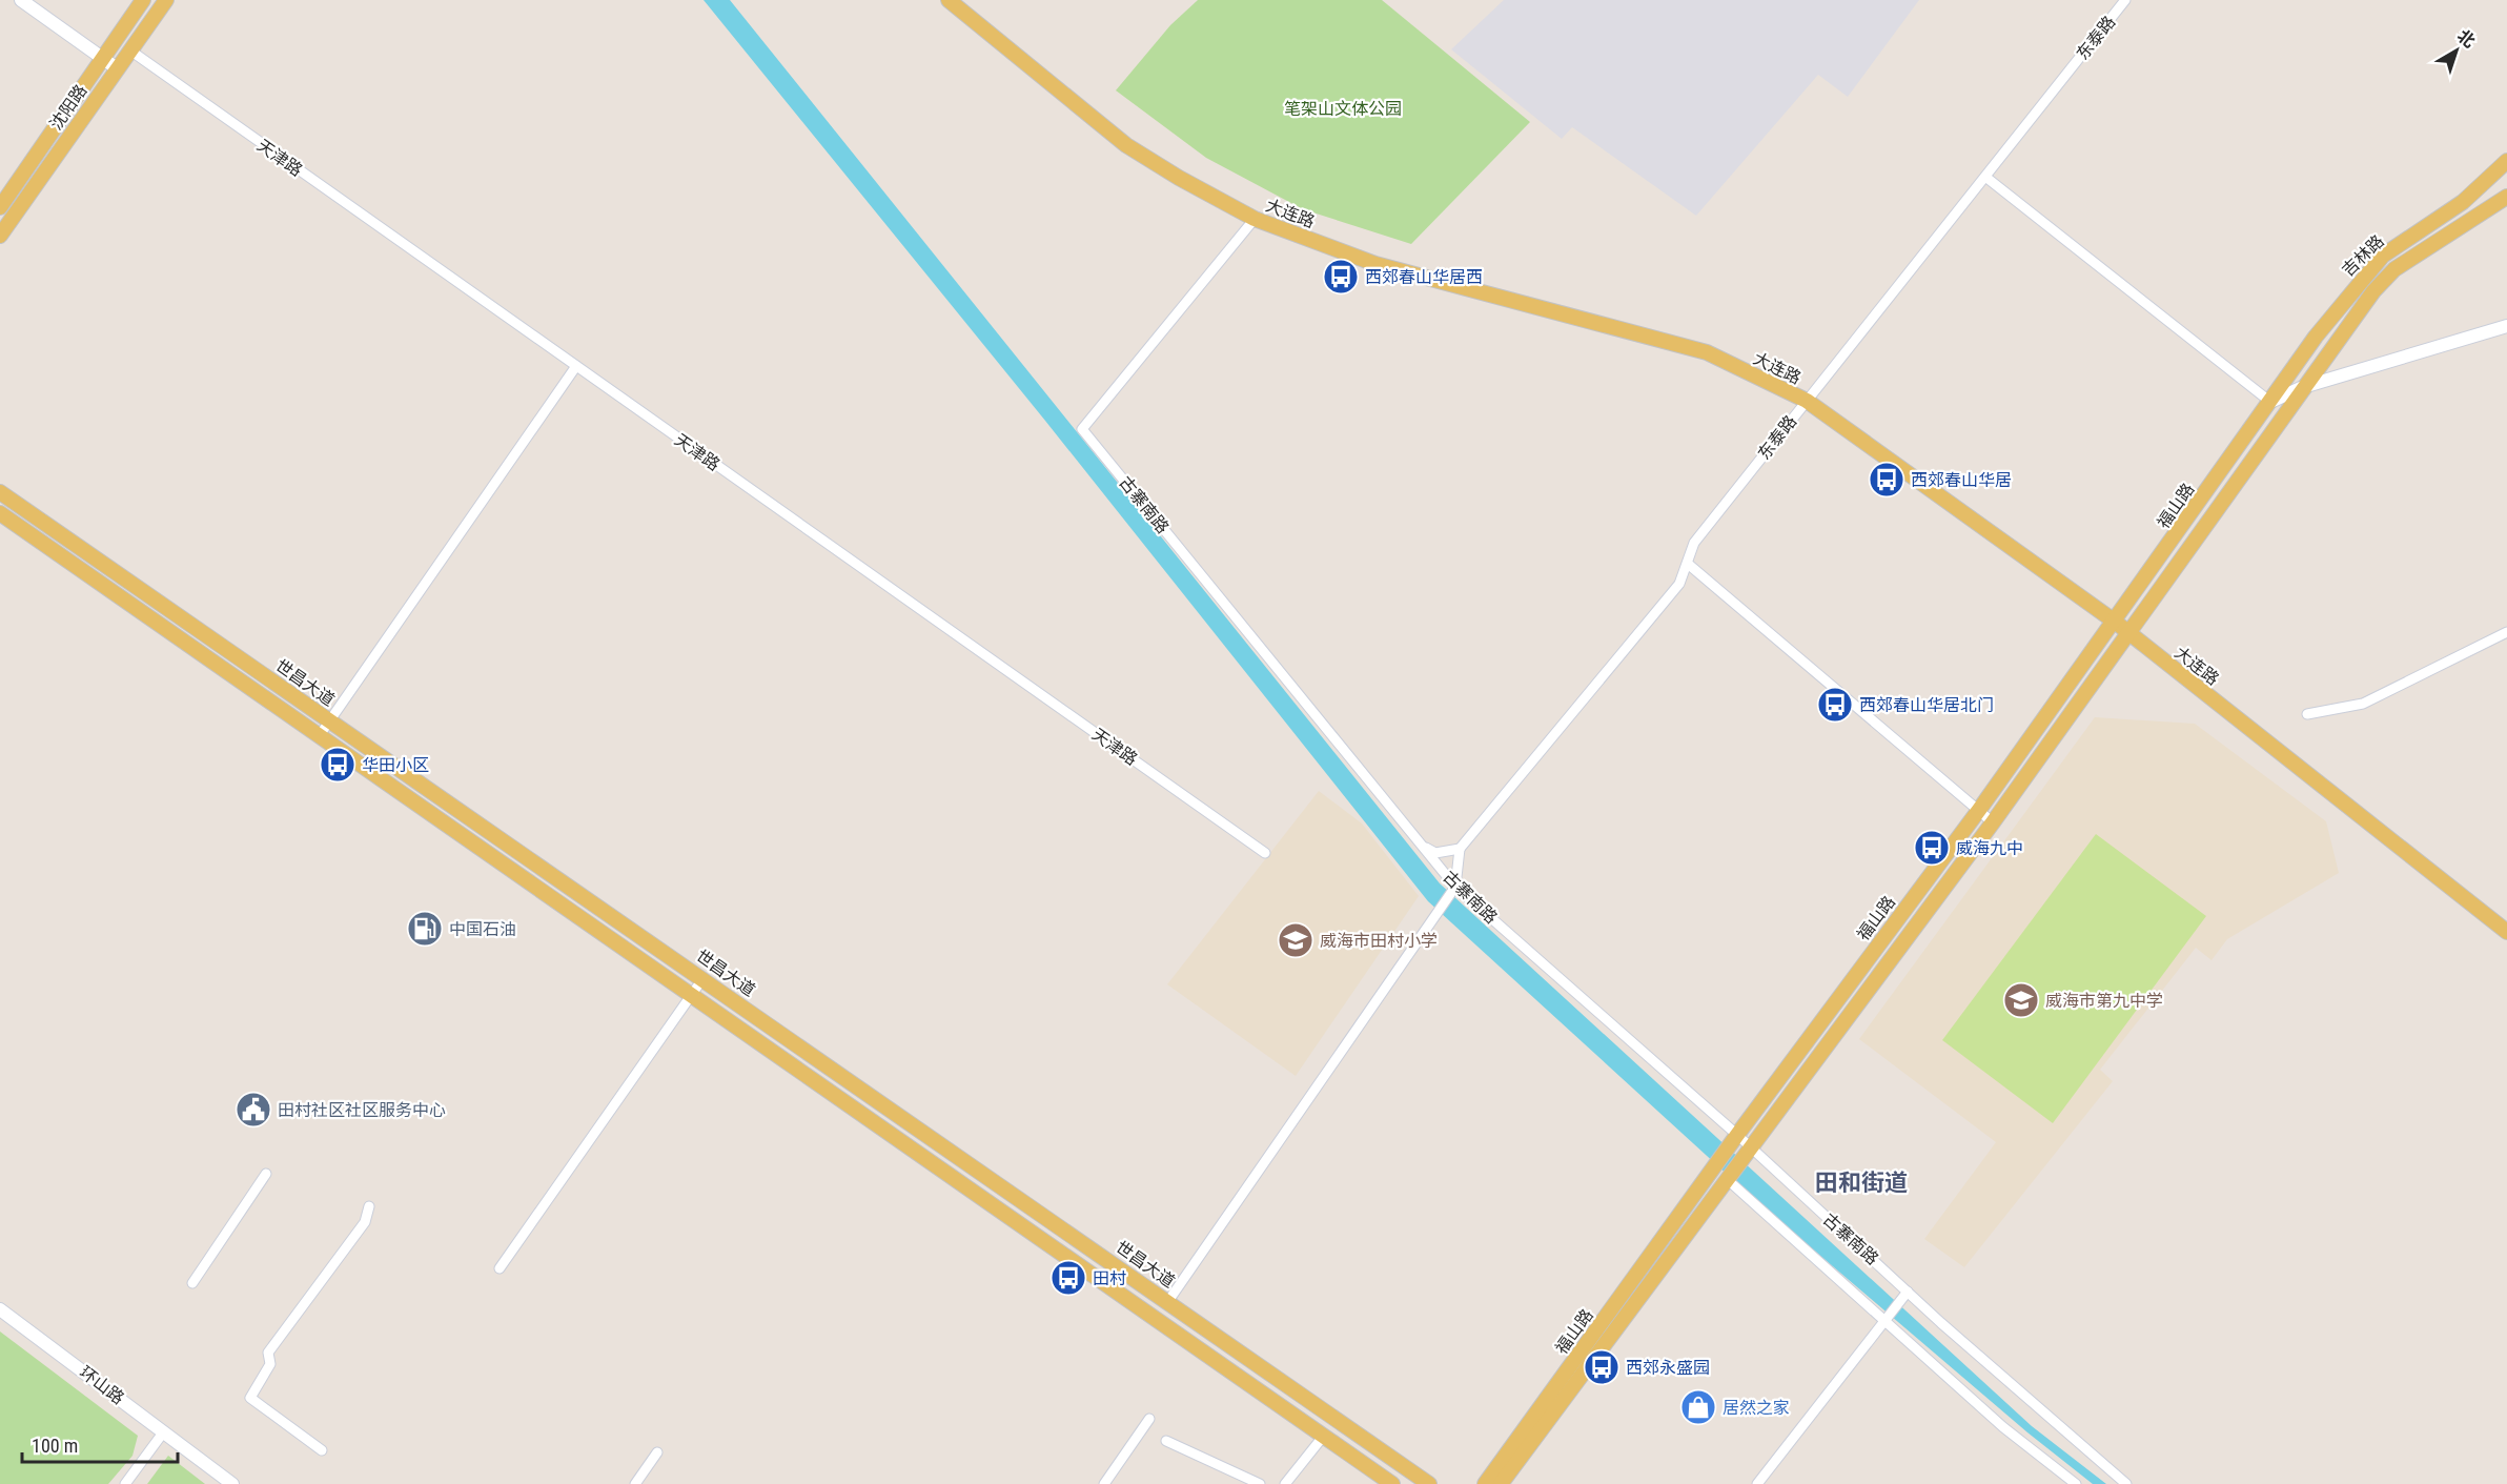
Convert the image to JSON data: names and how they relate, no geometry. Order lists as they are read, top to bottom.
{
  "streets": {
    "main road": [
      "沈阳路",
      "大连路",
      "吉林路",
      "福山路",
      "世昌大道",
      "环山路"
    ],
    "street": ["东泰路", "天津路", "古寨南路"]
  },
  "crossings": [
    ["东泰路", "大连路"],
    ["沈阳路", "天津路"],
    ["大连路", "古寨南路"],
    ["大连路", "福山路"],
    ["吉林路", "福山路"],
    ["古寨南路", "福山路"]
  ],
  "districts": ["田和街道"],
  "parks": ["笔架山文体公园"],
  "places": {
    "bus stop": [
      "西郊春山华居西",
      "西郊春山华居",
      "西郊春山华居北门",
      "华田小区",
      "威海九中",
      "田村",
      "西郊永盛园"
    ],
    "fuel station": ["中国石油"],
    "school or university": ["威海市田村小学", "威海市第九中学"],
    "public building": ["田村社区社区服务中心"],
    "shop": ["居然之家"]
  },
  "scale_bar": "100 m",
  "north": "top right"
}
